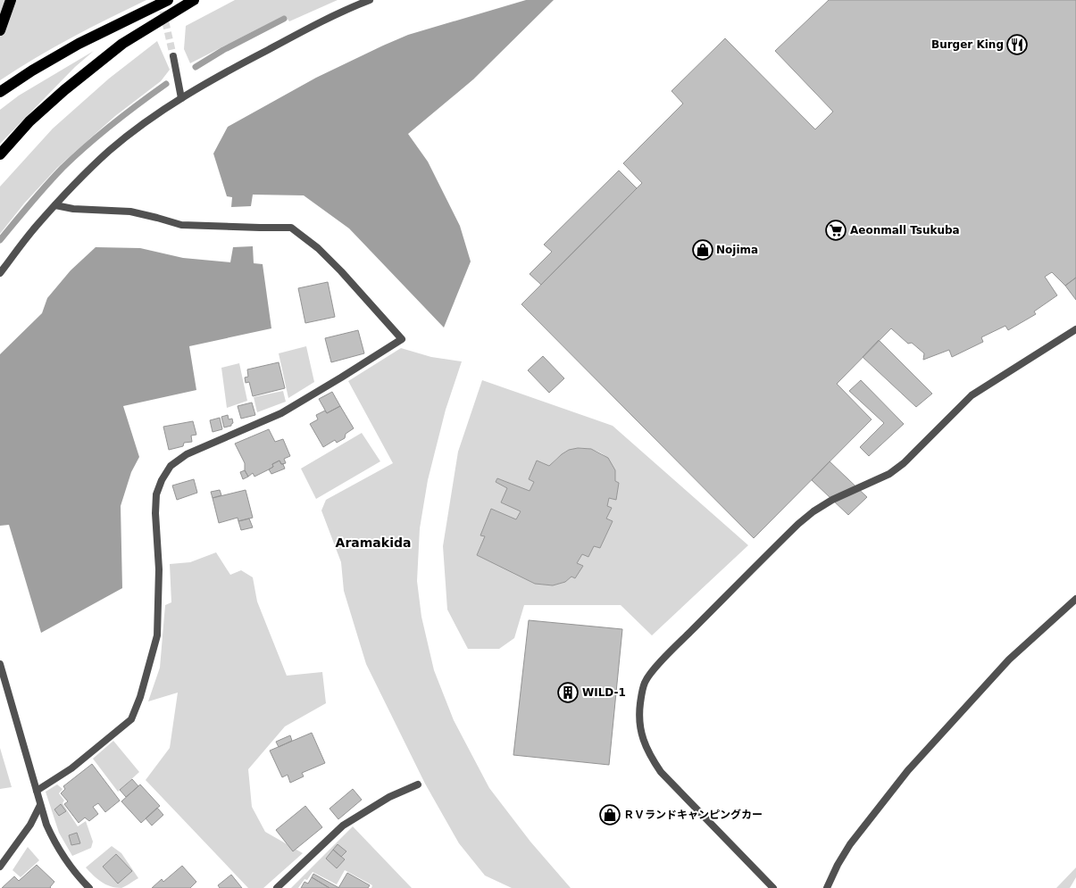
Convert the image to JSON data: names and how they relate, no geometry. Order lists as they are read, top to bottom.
{
  "districts": ["Aramakida"],
  "places": {
    "restaurant": ["Burger King"],
    "supermarket": ["Aeonmall Tsukuba"],
    "shop": ["Nojima", "ＲＶランドキャンピングカー"],
    "building": ["WILD-1"]
  }
}
